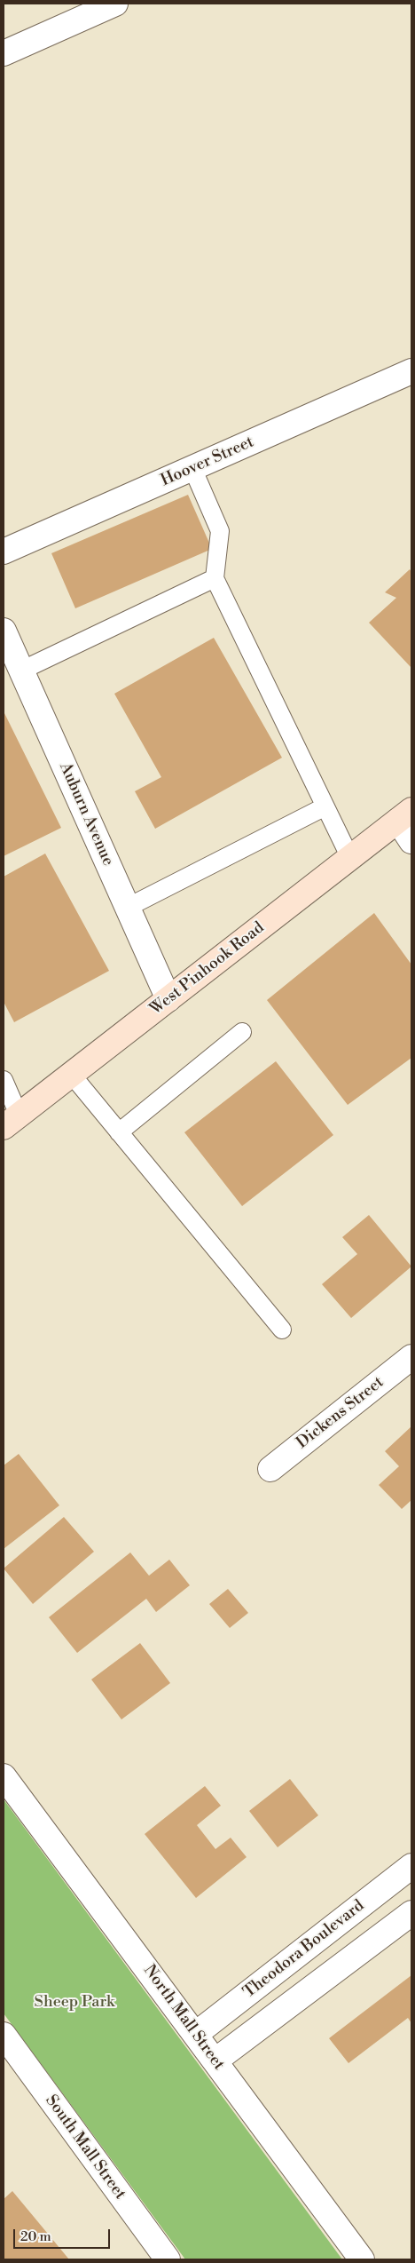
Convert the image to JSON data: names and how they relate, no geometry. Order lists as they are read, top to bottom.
{
  "streets": {
    "main road": ["West Pinhook Road"],
    "street": [
      "Hoover Street",
      "Auburn Avenue",
      "Dickens Street",
      "Theodora Boulevard",
      "North Mall Street",
      "South Mall Street"
    ]
  },
  "crossings": [
    ["Auburn Avenue", "West Pinhook Road"],
    ["Theodora Boulevard", "North Mall Street"]
  ],
  "parks": ["Sheep Park"],
  "scale_bar": "20 m"
}
